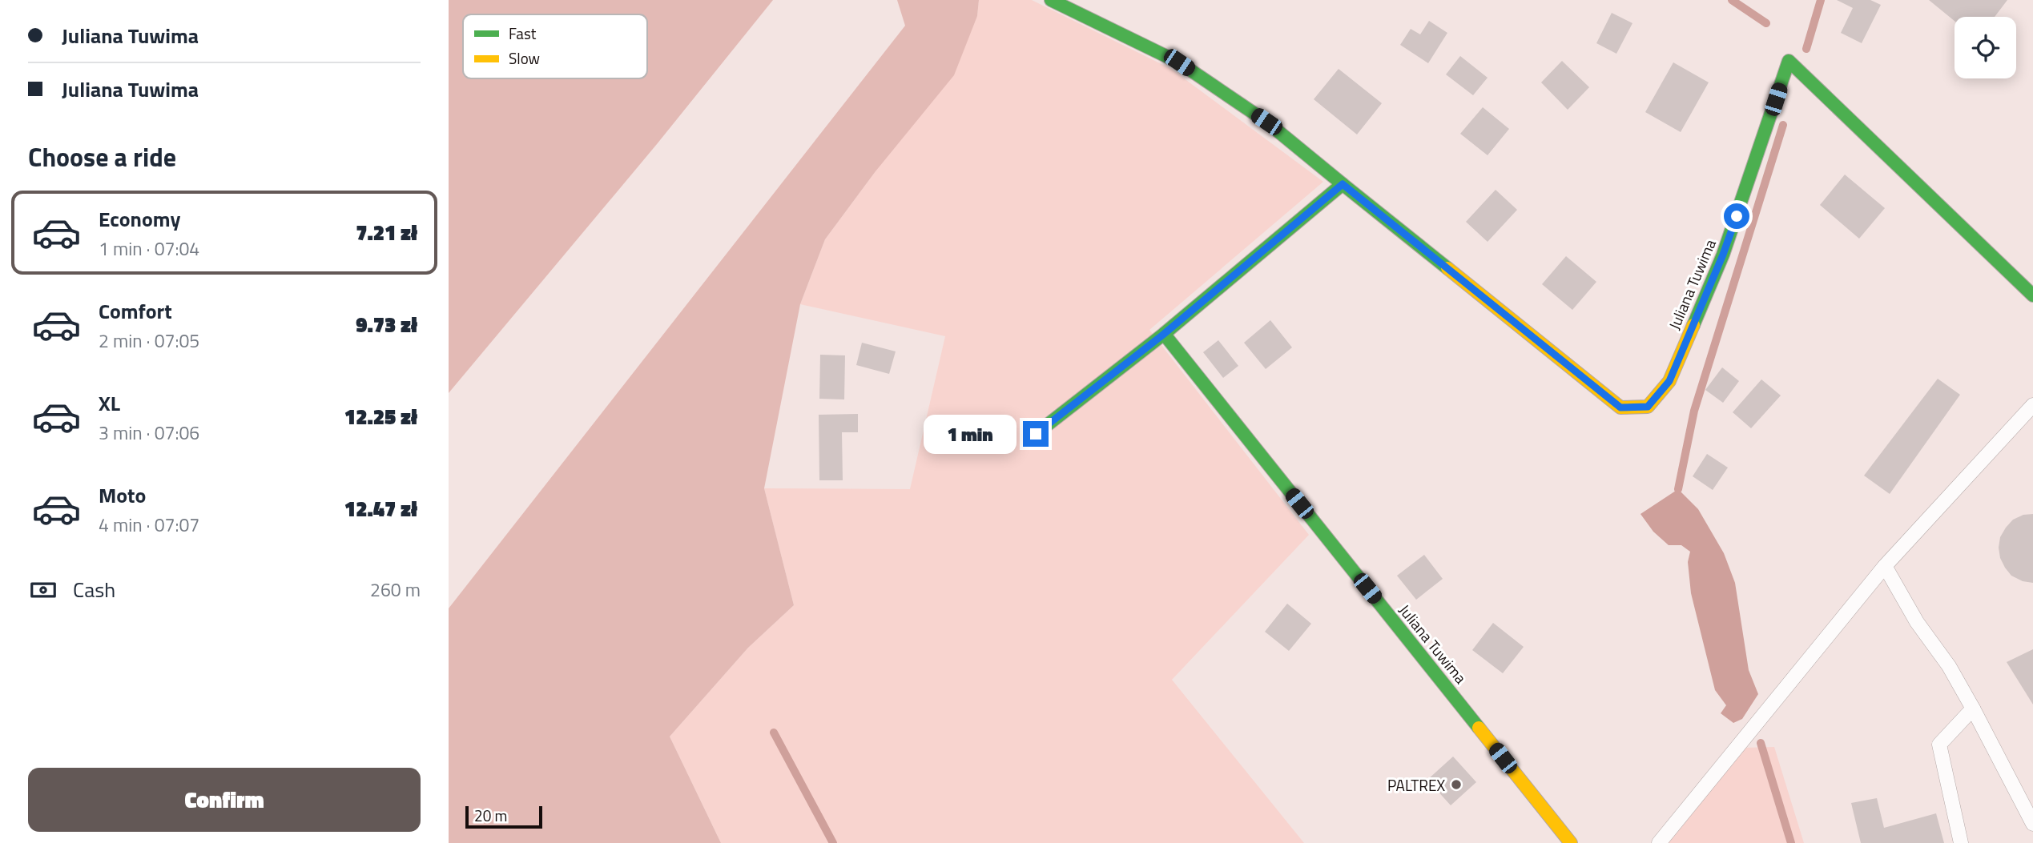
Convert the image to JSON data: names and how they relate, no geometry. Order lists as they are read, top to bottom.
{
  "streets": {
    "street": ["Juliana Tuwima"]
  },
  "places": ["PALTREX"],
  "legend": ["Fast", "Slow"],
  "scale_bar": "20 m",
  "page": {
    "banner": ["Juliana Tuwima", "Juliana Tuwima"],
    "heading": "Choose a ride",
    "list": [
      {
        "name": "Economy",
        "note": "1 min · 07:04",
        "value": "7.21 zł"
      },
      {
        "name": "Comfort",
        "note": "2 min · 07:05",
        "value": "9.73 zł"
      },
      {
        "name": "XL",
        "note": "3 min · 07:06",
        "value": "12.25 zł"
      },
      {
        "name": "Moto",
        "note": "4 min · 07:07",
        "value": "12.47 zł"
      }
    ],
    "bubble": "1 min",
    "pay": ["Cash", "260 m"],
    "buttons": "Confirm",
    "scale": "20 m"
  }
}
